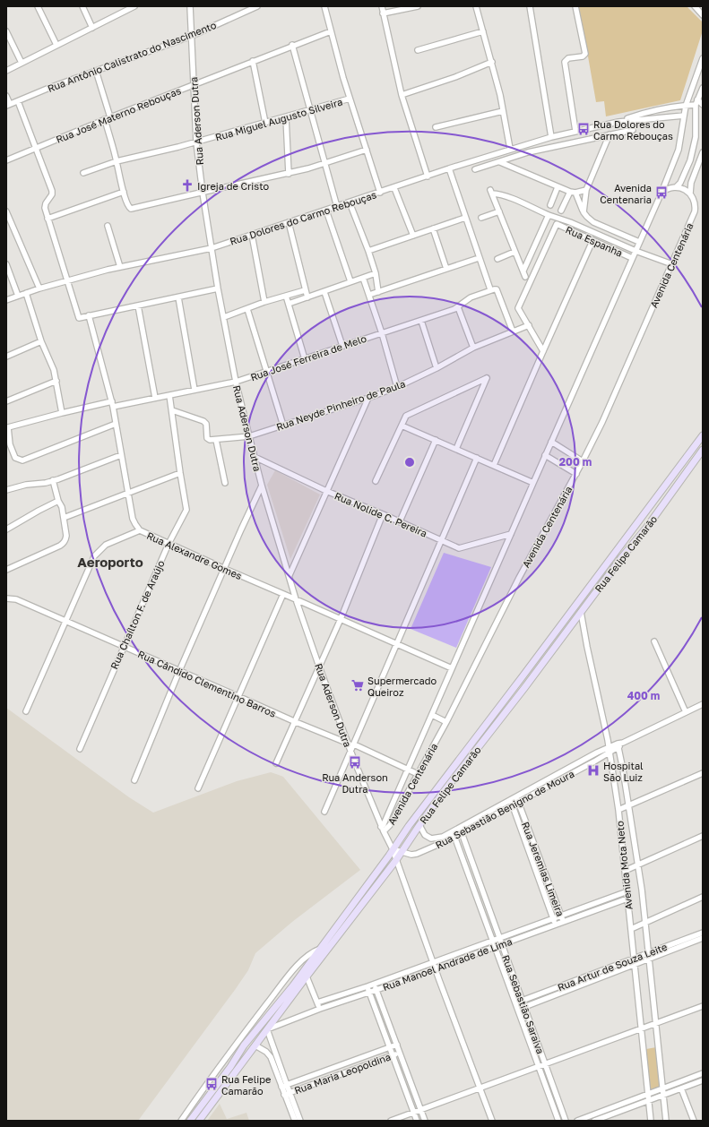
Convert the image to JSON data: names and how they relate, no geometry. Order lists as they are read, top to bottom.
{
  "streets": {
    "main road": ["Rua Felipe Camarão"],
    "street": [
      "Rua Antônio Calistrato do Nascimento",
      "Rua José Materno Rebouças",
      "Rua Miguel Augusto Silveira",
      "Rua Aderson Dutra",
      "Rua Dolores do Carmo Rebouças",
      "Rua Espanha",
      "Avenida Centenária",
      "Rua José Ferreira de Melo",
      "Rua Neyde Pinheiro de Paula",
      "Rua Nolide C. Pereira",
      "Rua Alexandre Gomes",
      "Rua Chaílton F. de Araújo",
      "Rua Cândido Clementino Barros",
      "Rua Sebastião Benigno de Moura",
      "Avenida Mota Neto",
      "Rua Jeremias Limeira",
      "Rua Manoel Andrade de Lima",
      "Rua Artur de Souza Leite",
      "Rua Sebastião Saraiva",
      "Rua Maria Leopoldina"
    ]
  },
  "crossings": [
    ["Rua Antônio Calistrato do Nascimento", "Rua Aderson Dutra"],
    ["Rua José Materno Rebouças", "Rua Aderson Dutra"],
    ["Rua Miguel Augusto Silveira", "Rua Aderson Dutra"],
    ["Rua Aderson Dutra", "Rua Dolores do Carmo Rebouças"],
    ["Rua Aderson Dutra", "Avenida Centenária"],
    ["Rua Aderson Dutra", "Rua José Ferreira de Melo"],
    ["Rua Aderson Dutra", "Rua Neyde Pinheiro de Paula"],
    ["Rua Aderson Dutra", "Rua Nolide C. Pereira"],
    ["Rua Aderson Dutra", "Rua Felipe Camarão"],
    ["Rua Aderson Dutra", "Rua Alexandre Gomes"],
    ["Rua Aderson Dutra", "Rua Cândido Clementino Barros"],
    ["Rua Aderson Dutra", "Rua Manoel Andrade de Lima"],
    ["Rua Dolores do Carmo Rebouças", "Avenida Centenária"],
    ["Rua Espanha", "Avenida Centenária"],
    ["Rua Espanha", "Rua Neyde Pinheiro de Paula"],
    ["Avenida Centenária", "Rua Nolide C. Pereira"],
    ["Avenida Centenária", "Rua Alexandre Gomes"],
    ["Avenida Centenária", "Rua Cândido Clementino Barros"],
    ["Rua José Ferreira de Melo", "Rua Alexandre Gomes"],
    ["Rua José Ferreira de Melo", "Rua Chaílton F. de Araújo"],
    ["Rua Felipe Camarão", "Rua Sebastião Benigno de Moura"],
    ["Rua Felipe Camarão", "Avenida Mota Neto"],
    ["Rua Felipe Camarão", "Rua Manoel Andrade de Lima"],
    ["Rua Alexandre Gomes", "Rua Chaílton F. de Araújo"],
    ["Rua Chaílton F. de Araújo", "Rua Cândido Clementino Barros"],
    ["Rua Sebastião Benigno de Moura", "Avenida Mota Neto"],
    ["Rua Sebastião Benigno de Moura", "Rua Jeremias Limeira"],
    ["Rua Sebastião Benigno de Moura", "Rua Sebastião Saraiva"],
    ["Avenida Mota Neto", "Rua Manoel Andrade de Lima"],
    ["Avenida Mota Neto", "Rua Artur de Souza Leite"],
    ["Rua Jeremias Limeira", "Rua Manoel Andrade de Lima"],
    ["Rua Manoel Andrade de Lima", "Rua Sebastião Saraiva"],
    ["Rua Artur de Souza Leite", "Rua Sebastião Saraiva"]
  ],
  "districts": ["Aeroporto"],
  "places": {
    "bus stop": [
      "Rua Dolores do Carmo Rebouças",
      "Avenida Centenaria",
      "Rua Anderson Dutra",
      "Rua Felipe Camarão"
    ],
    "church": ["Igreja de Cristo"],
    "supermarket": ["Supermercado Queiroz"],
    "hospital": ["Hospital São Luiz"]
  },
  "rings": ["200 m", "400 m"]
}
